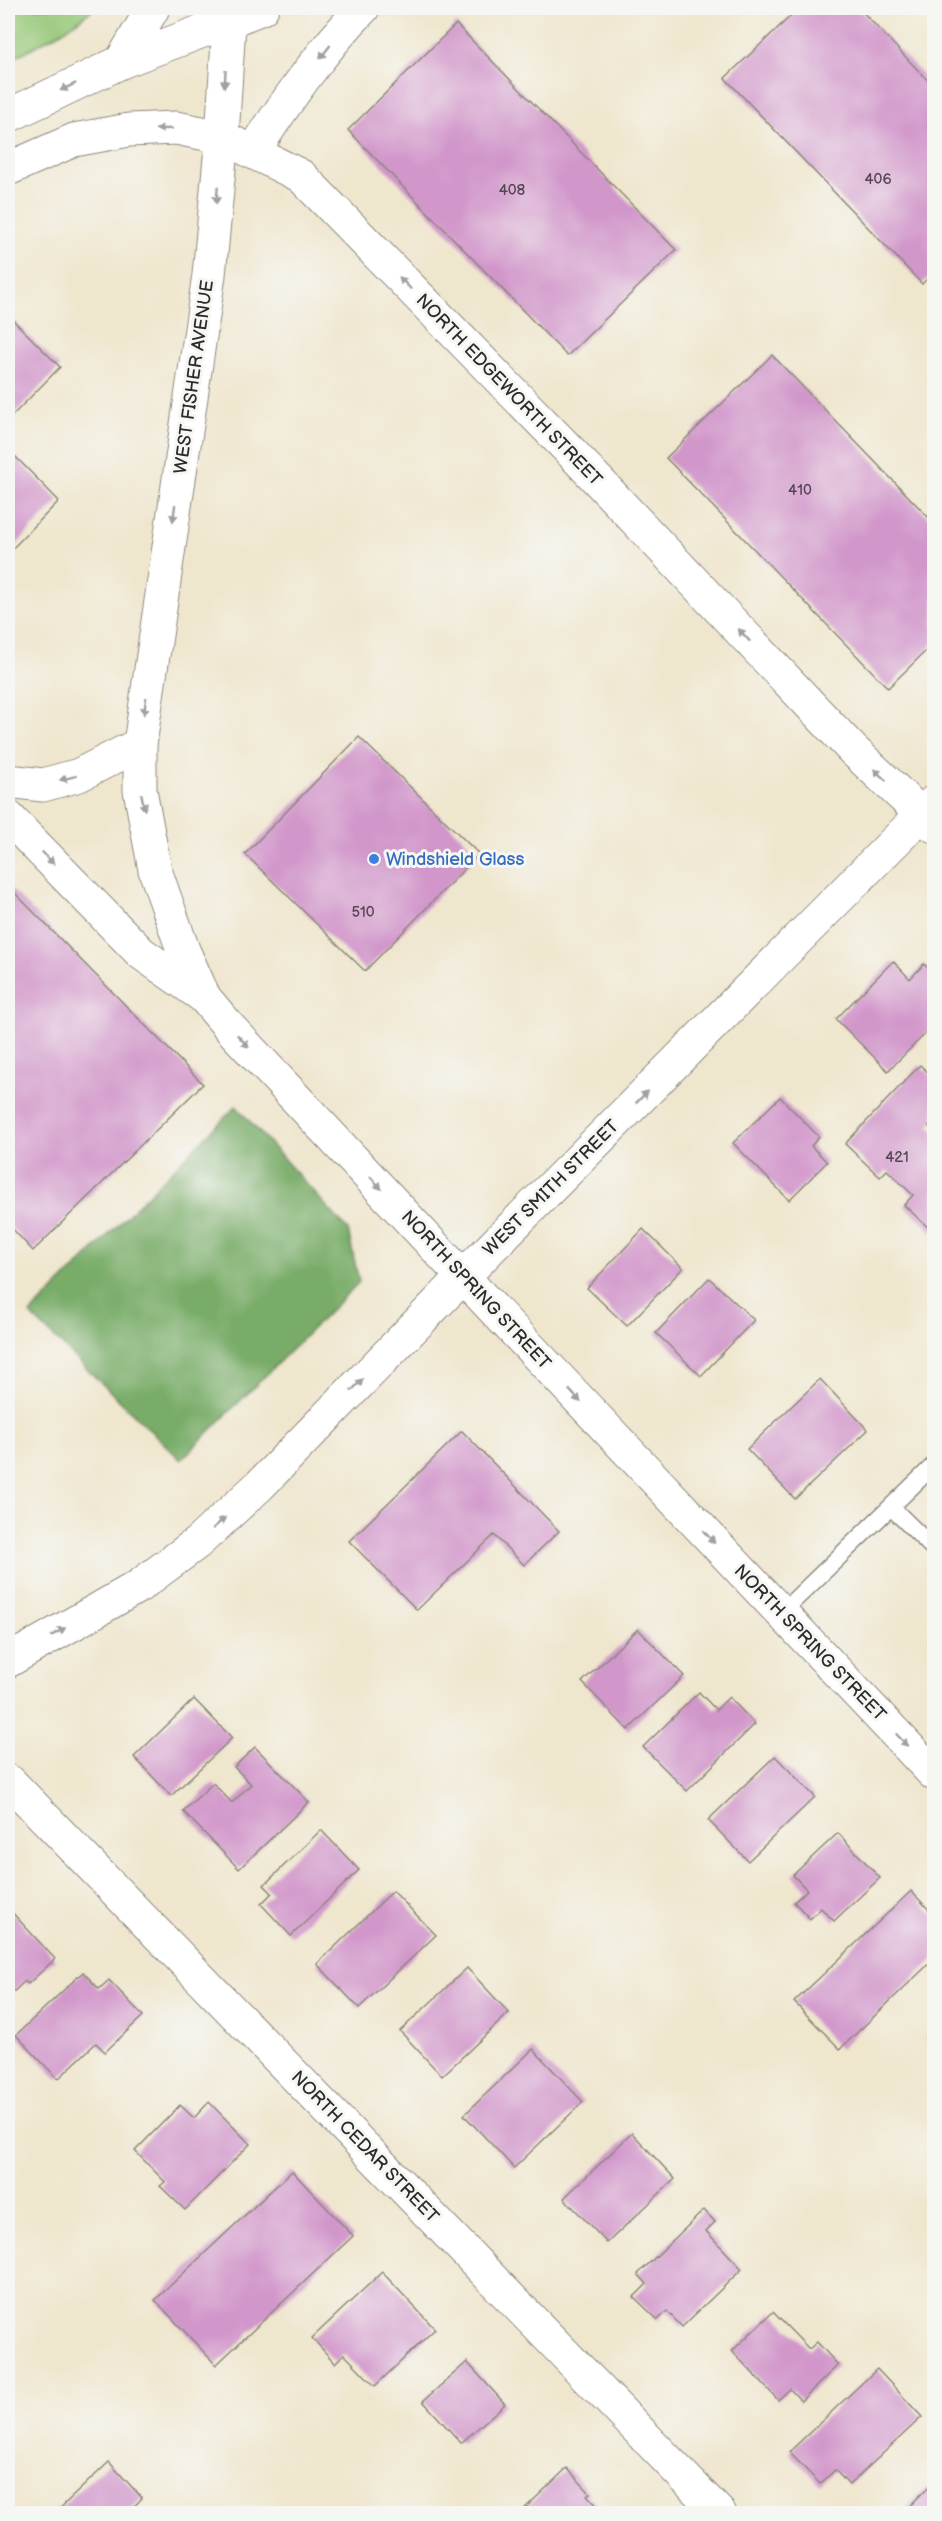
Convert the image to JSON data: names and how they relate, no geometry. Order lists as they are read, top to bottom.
{
  "streets": {
    "main road": [
      "WEST FISHER AVENUE",
      "NORTH EDGEWORTH STREET",
      "WEST SMITH STREET",
      "NORTH SPRING STREET",
      "NORTH CEDAR STREET"
    ]
  },
  "crossings": [
    ["WEST FISHER AVENUE", "NORTH EDGEWORTH STREET"],
    ["WEST FISHER AVENUE", "NORTH SPRING STREET"],
    ["NORTH EDGEWORTH STREET", "WEST SMITH STREET"],
    ["WEST SMITH STREET", "NORTH SPRING STREET"]
  ],
  "one_way": [
    "WEST FISHER AVENUE",
    "NORTH EDGEWORTH STREET",
    "WEST SMITH STREET",
    "NORTH SPRING STREET"
  ],
  "places": ["Windshield Glass"],
  "house_numbers": [
    "406",
    "408",
    "410",
    "510",
    "421"
  ]
}
